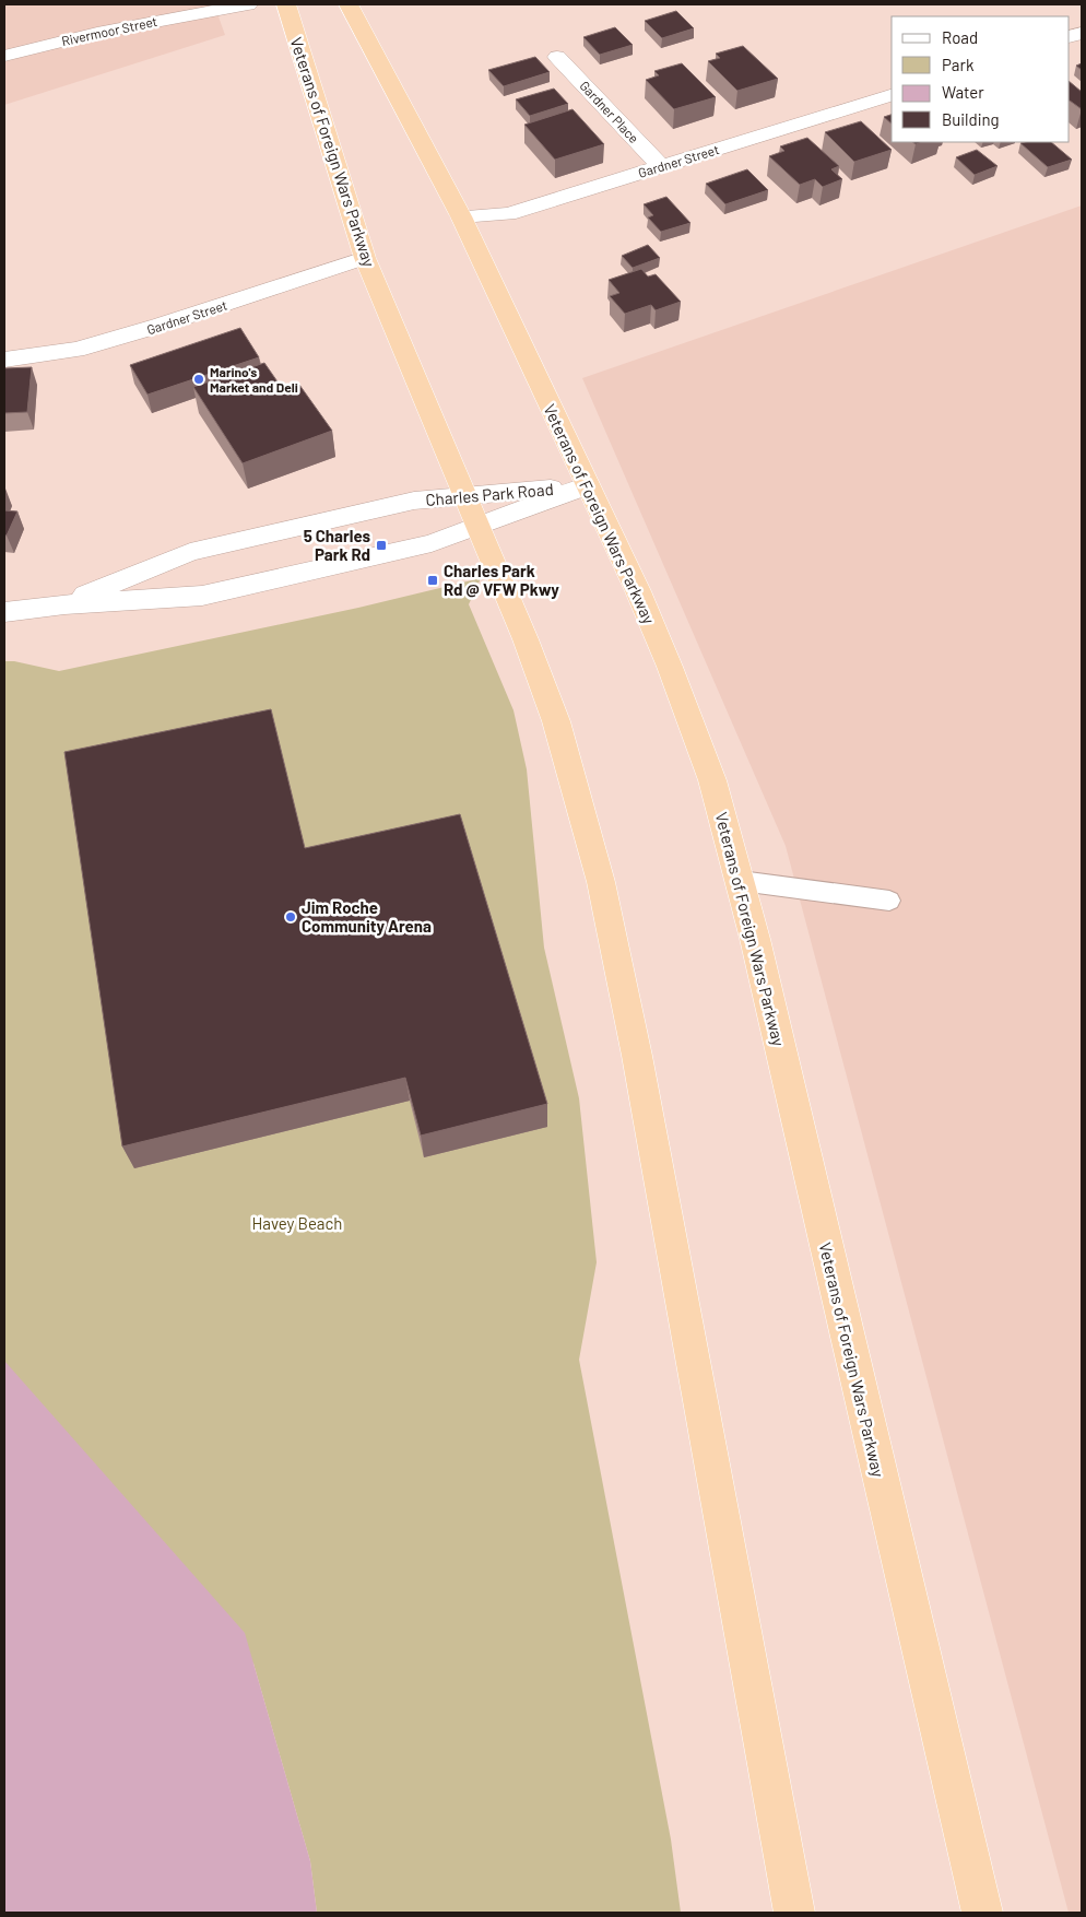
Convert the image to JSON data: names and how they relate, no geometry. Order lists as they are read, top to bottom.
{
  "streets": {
    "highway": ["Veterans of Foreign Wars Parkway"],
    "street": [
      "Rivermoor Street",
      "Gardner Place",
      "Gardner Street",
      "Charles Park Road"
    ]
  },
  "crossings": [
    ["Gardner Place", "Gardner Street"],
    ["Veterans of Foreign Wars Parkway", "Gardner Street"],
    ["Veterans of Foreign Wars Parkway", "Charles Park Road"]
  ],
  "parks": ["Havey Beach"],
  "places": {
    "other": ["Marino's Market and Deli", "Jim Roche Community Arena"],
    "transit": ["5 Charles Park Rd", "Charles Park Rd @ VFW Pkwy"]
  },
  "legend": [
    "Road",
    "Park",
    "Water",
    "Building"
  ]
}
